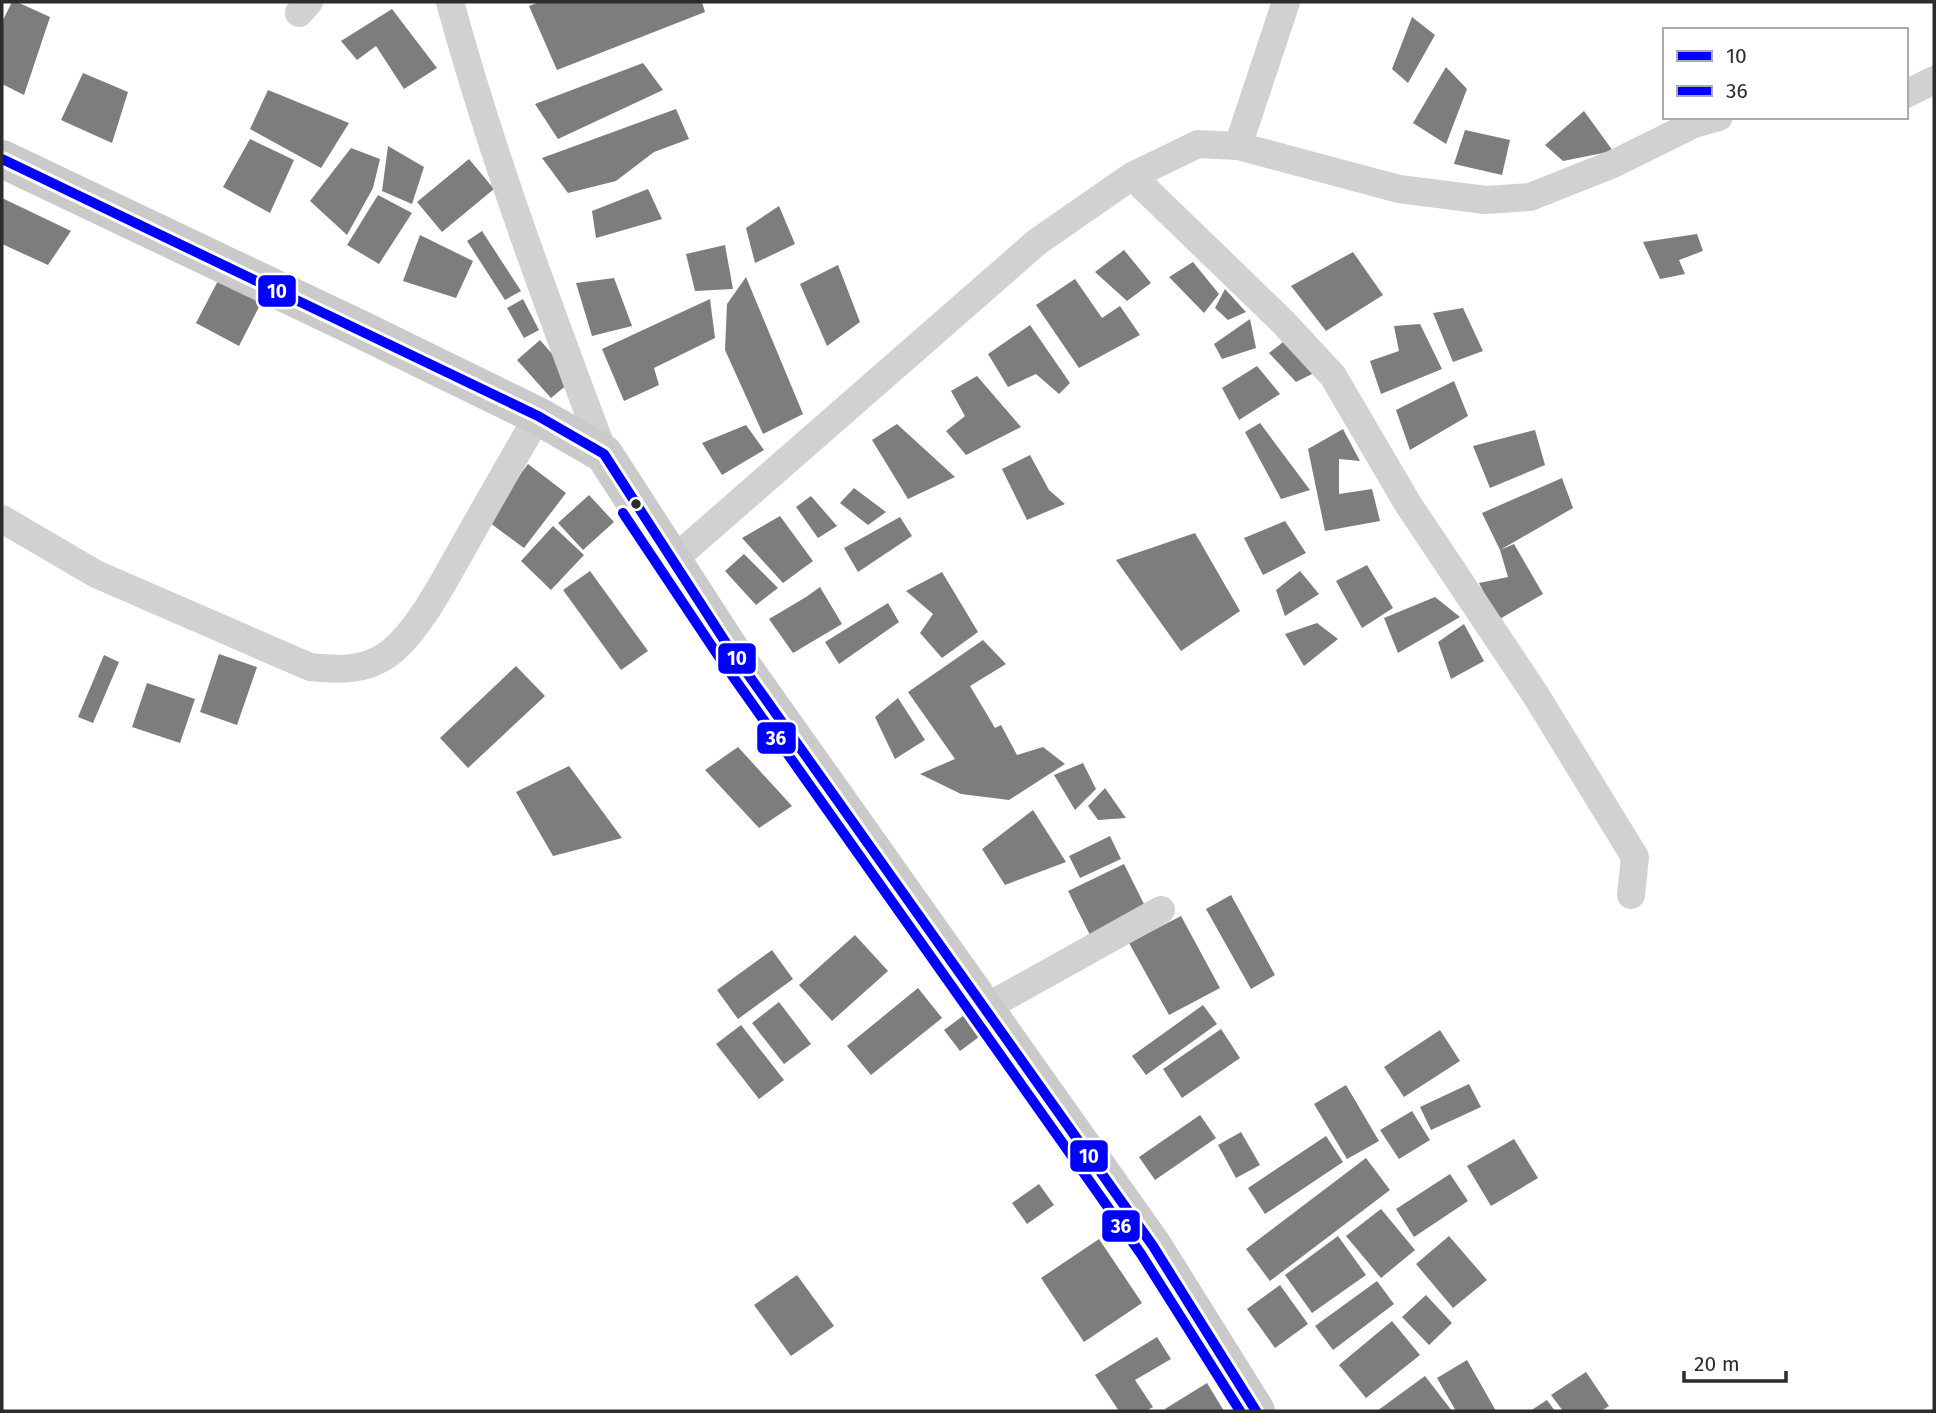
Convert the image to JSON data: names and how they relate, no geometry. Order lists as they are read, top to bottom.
{
  "lines": ["transit line 10", "transit line 36"],
  "legend": ["10", "36"],
  "scale_bar": "20 m"
}
